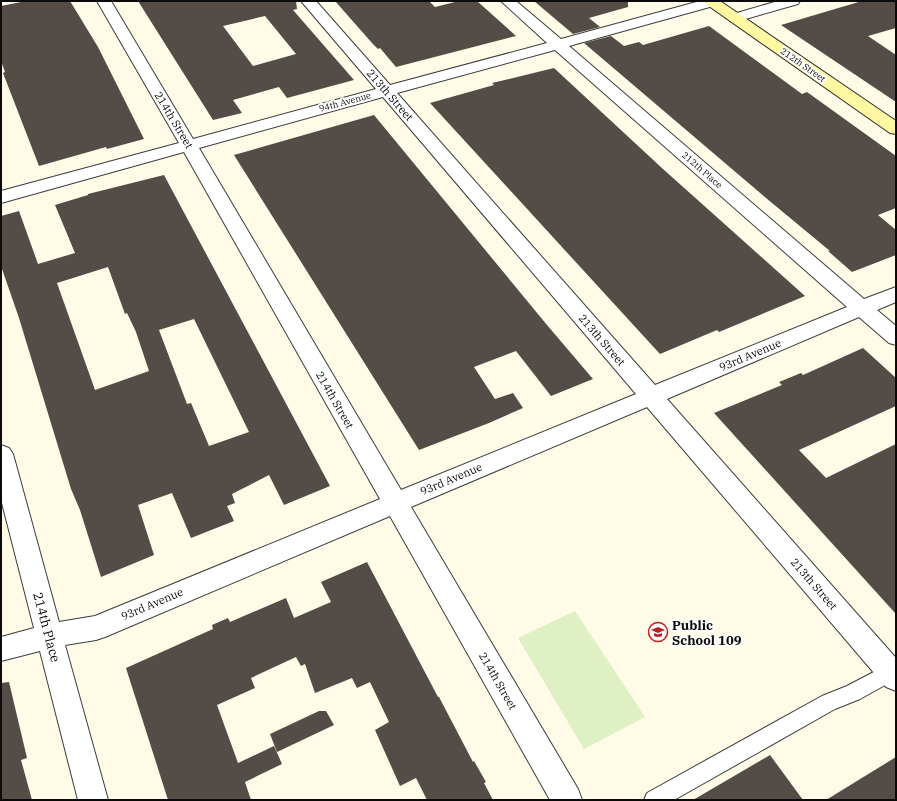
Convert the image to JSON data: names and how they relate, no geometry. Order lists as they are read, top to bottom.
{
  "streets": {
    "main road": ["212th Street"],
    "street": [
      "213th Street",
      "94th Avenue",
      "214th Street",
      "212th Place",
      "93rd Avenue",
      "214th Place"
    ]
  },
  "crossings": [
    ["212th Street", "94th Avenue"],
    ["213th Street", "94th Avenue"],
    ["213th Street", "93rd Avenue"],
    ["94th Avenue", "214th Street"],
    ["94th Avenue", "212th Place"],
    ["214th Street", "93rd Avenue"],
    ["212th Place", "93rd Avenue"],
    ["93rd Avenue", "214th Place"]
  ],
  "places": {
    "school or university": ["Public School 109"]
  }
}
